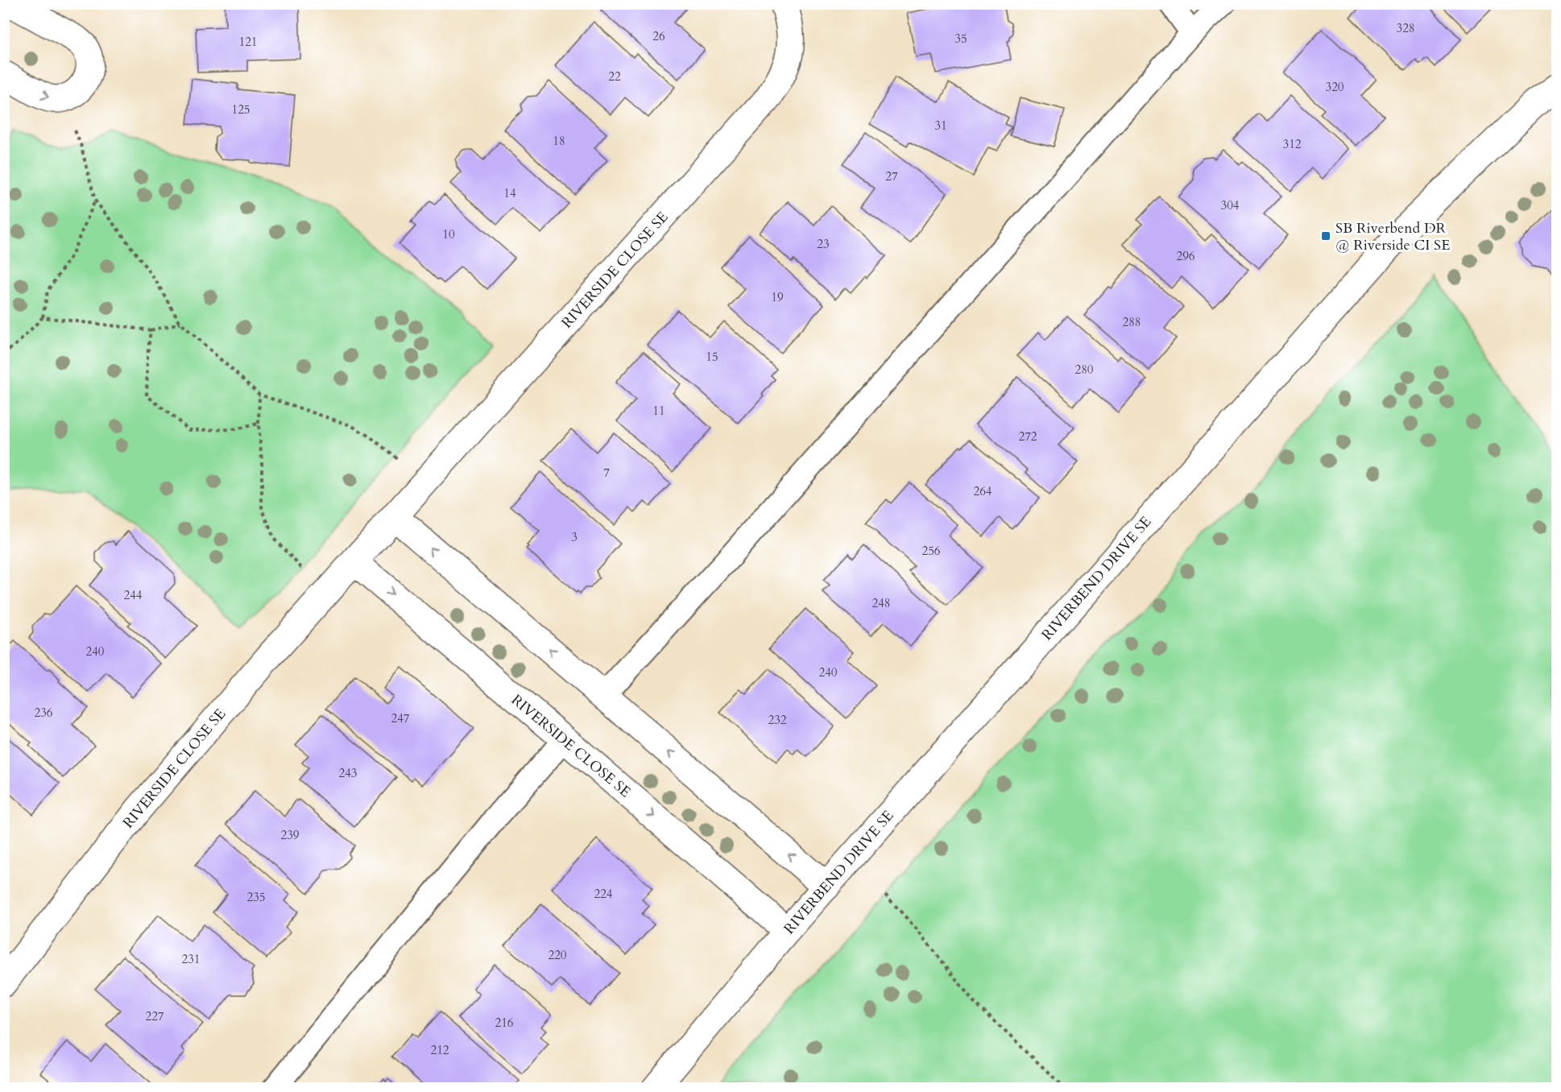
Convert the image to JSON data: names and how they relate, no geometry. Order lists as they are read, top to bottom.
{
  "streets": {
    "street": ["RIVERSIDE CLOSE SE", "RIVERBEND DRIVE SE"]
  },
  "crossings": [
    ["RIVERSIDE CLOSE SE", "RIVERBEND DRIVE SE"]
  ],
  "places": {
    "transit": ["SB Riverbend DR @ Riverside CI SE"]
  },
  "house_numbers": [
    "328",
    "26",
    "35",
    "121",
    "22",
    "320",
    "125",
    "31",
    "18",
    "312",
    "27",
    "14",
    "304",
    "10",
    "23",
    "296",
    "19",
    "288",
    "15",
    "280",
    "11",
    "272",
    "7",
    "264",
    "3",
    "256",
    "244",
    "248",
    "240",
    "240",
    "236",
    "247",
    "232",
    "243",
    "239",
    "224",
    "235",
    "220",
    "231",
    "227",
    "216",
    "212"
  ]
}
